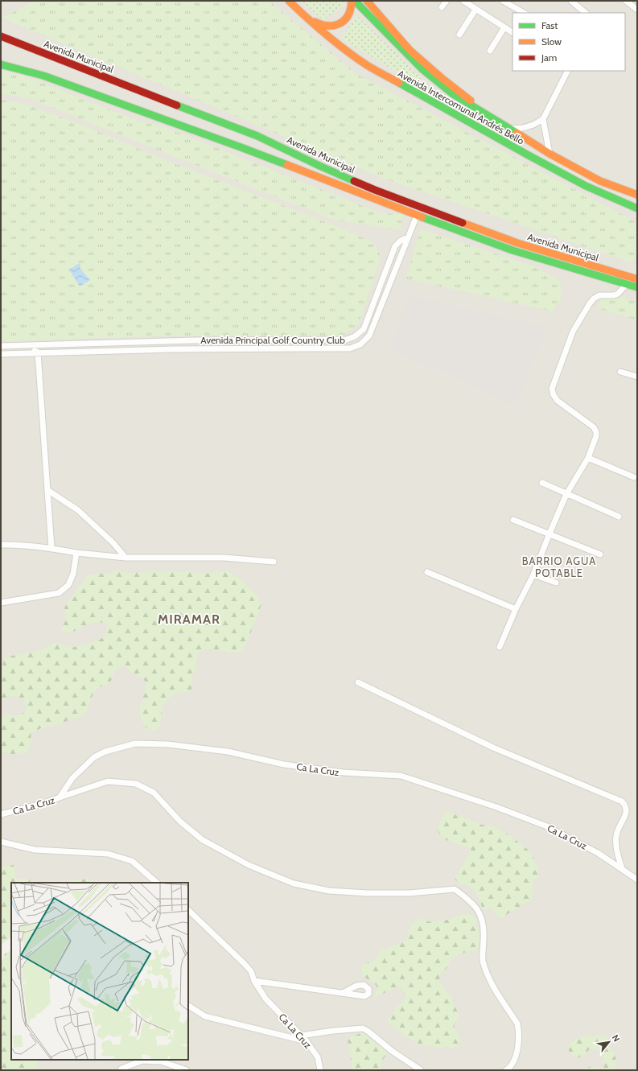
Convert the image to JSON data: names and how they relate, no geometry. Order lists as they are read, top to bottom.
{
  "streets": {
    "main road": ["Avenida Municipal", "Avenida Intercomunal Andrés Bello"],
    "street": ["Avenida Principal Golf Country Club", "Ca La Cruz"]
  },
  "districts": ["BARRIO AGUA POTABLE", "MIRAMAR"],
  "legend": ["Fast", "Slow", "Jam"],
  "north": "top right"
}
